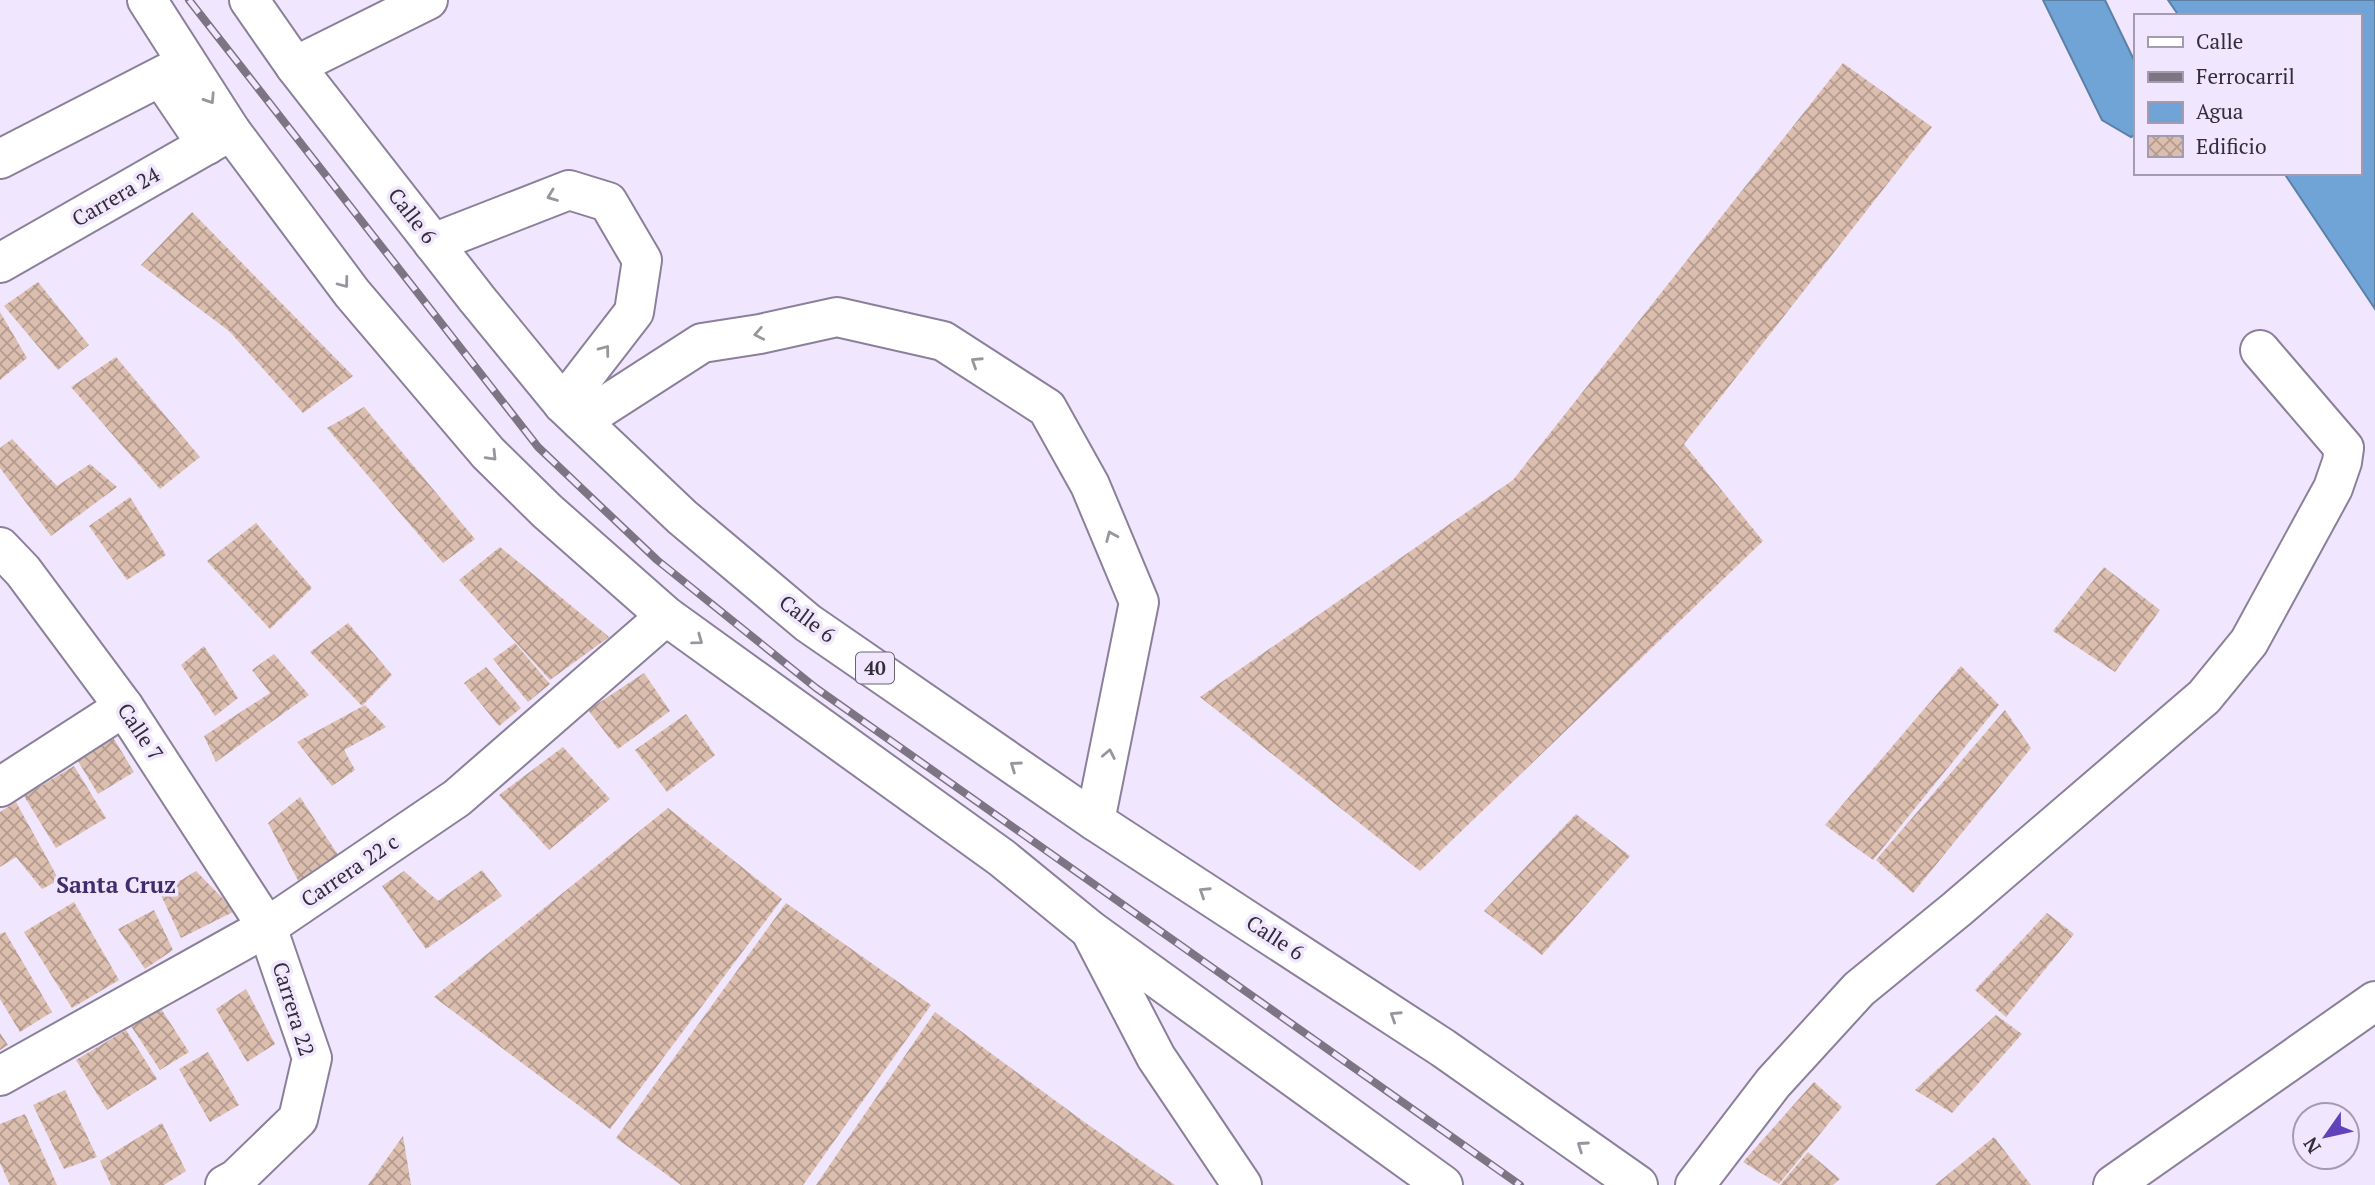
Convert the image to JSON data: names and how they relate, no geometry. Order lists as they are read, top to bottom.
{
  "streets": {
    "main road": [
      "Carrera 24",
      "Calle 6",
      "40",
      "Calle 7",
      "Carrera 22 c",
      "Carrera 22"
    ]
  },
  "crossings": [
    ["Calle 7", "Carrera 22 c"],
    ["Calle 7", "Carrera 22"],
    ["Carrera 22 c", "Carrera 22"]
  ],
  "districts": ["Santa Cruz"],
  "legend": [
    "Calle",
    "Ferrocarril",
    "Agua",
    "Edificio"
  ],
  "north": "bottom left"
}
